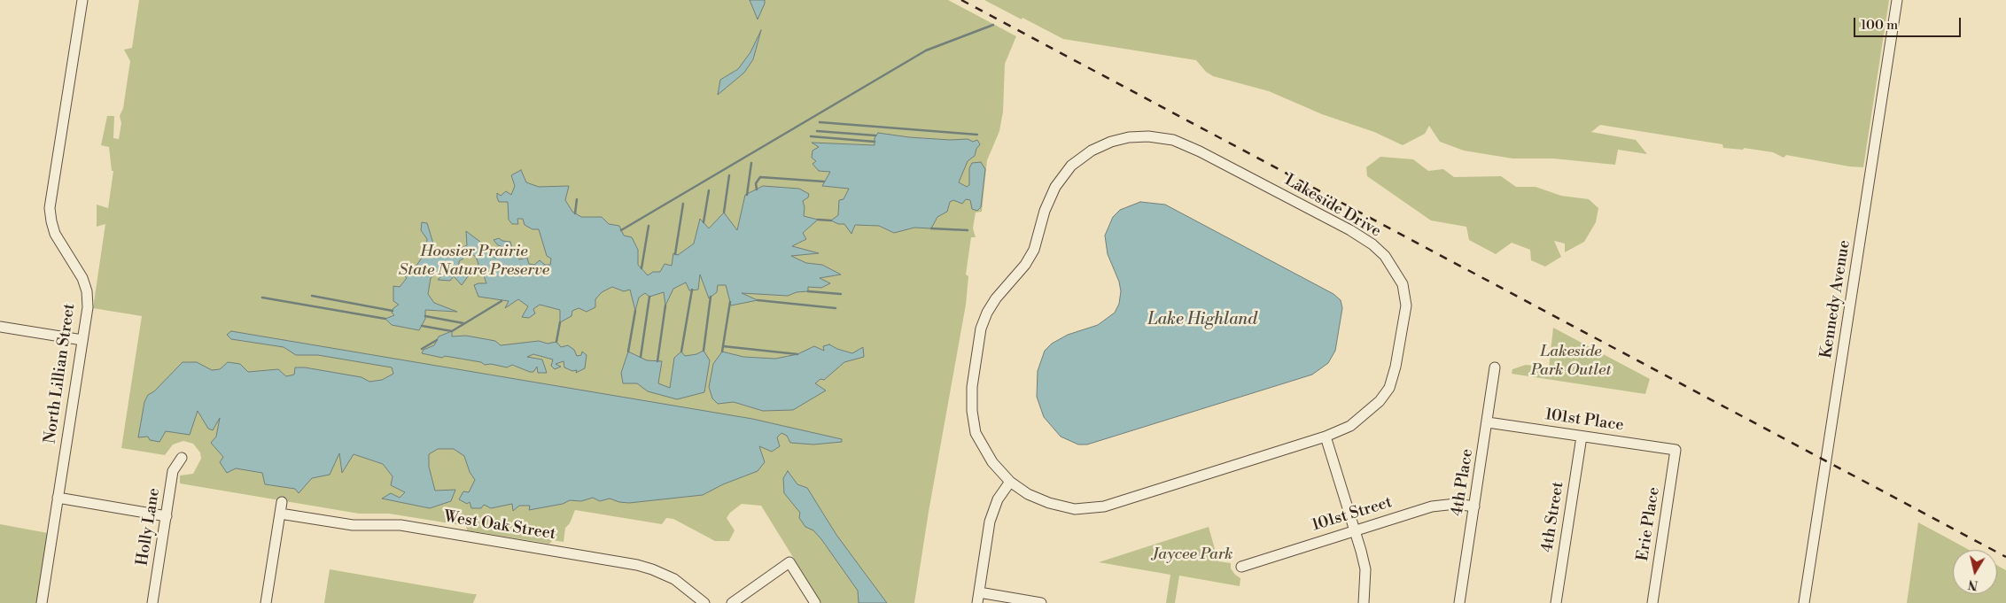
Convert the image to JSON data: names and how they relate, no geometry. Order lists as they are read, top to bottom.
{
  "streets": {
    "street": [
      "Lakeside Drive",
      "Kennedy Avenue",
      "North Lillian Street",
      "101st Place",
      "4th Place",
      "101st Street",
      "4th Street",
      "Erie Place",
      "West Oak Street",
      "Holly Lane"
    ]
  },
  "crossings": [
    ["101st Place", "4th Place"],
    ["101st Place", "4th Street"],
    ["101st Place", "Erie Place"],
    ["4th Place", "101st Street"]
  ],
  "water": ["Lake Highland"],
  "parks": ["Hoosier Prairie State Nature Preserve", "Lakeside Park Outlet", "Jaycee Park"],
  "scale_bar": "100 m",
  "north": "bottom"
}
